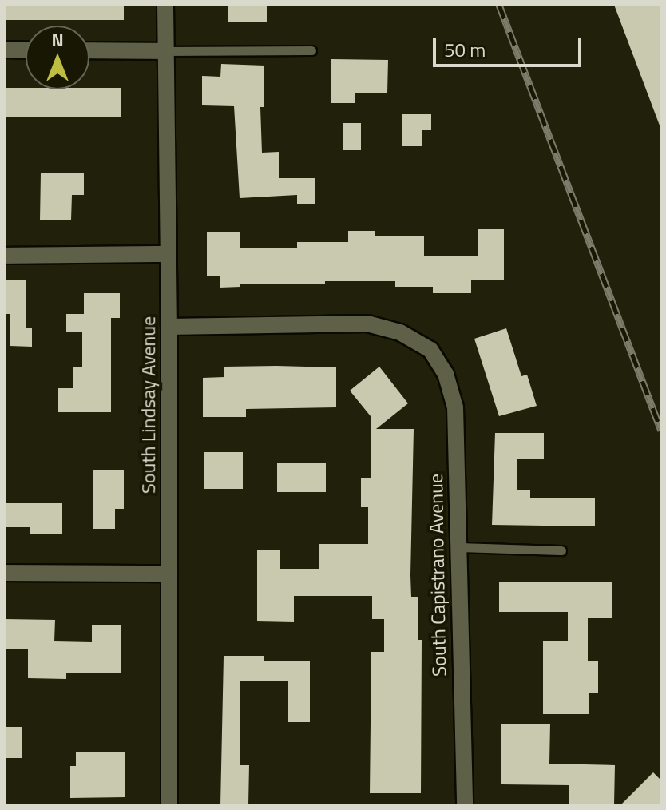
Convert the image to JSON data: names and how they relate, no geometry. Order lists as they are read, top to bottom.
{
  "streets": {
    "street": ["South Lindsay Avenue", "South Capistrano Avenue"]
  },
  "crossings": [
    ["South Lindsay Avenue", "South Capistrano Avenue"]
  ],
  "scale_bar": "50 m",
  "north": "top"
}
